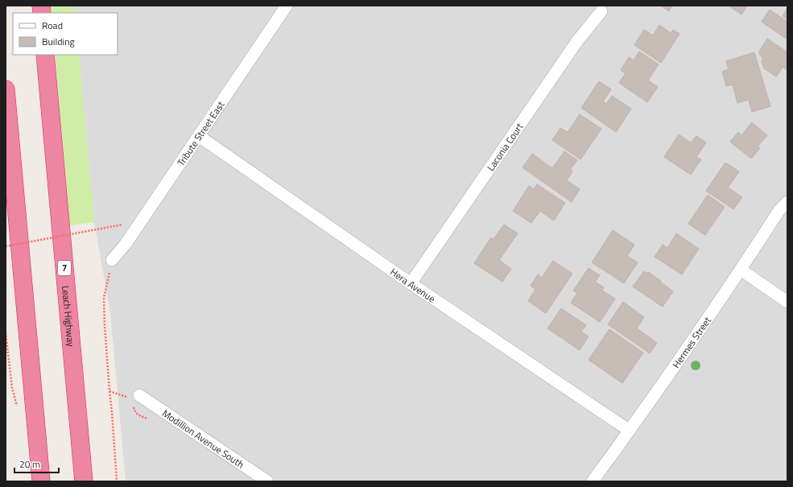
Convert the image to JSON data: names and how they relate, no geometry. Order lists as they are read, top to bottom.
{
  "streets": {
    "highway": ["7", "Leach Highway"],
    "street": [
      "Tribute Street East",
      "Laconia Court",
      "Hera Avenue",
      "Hermes Street",
      "Modillion Avenue South"
    ]
  },
  "crossings": [
    ["Tribute Street East", "Hera Avenue"],
    ["Laconia Court", "Hera Avenue"],
    ["Hera Avenue", "Hermes Street"]
  ],
  "legend": ["Road", "Building"],
  "scale_bar": "20 m"
}
